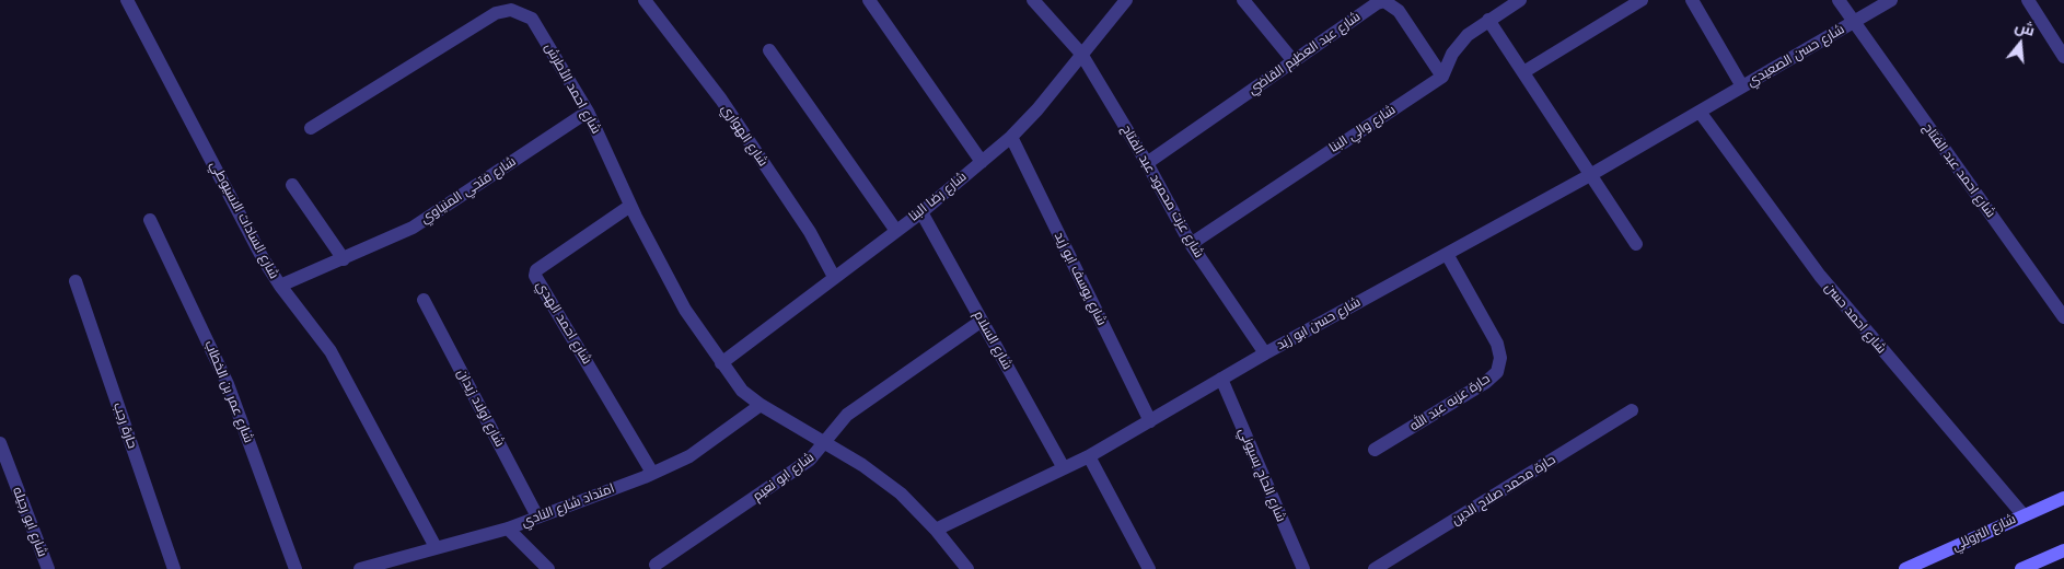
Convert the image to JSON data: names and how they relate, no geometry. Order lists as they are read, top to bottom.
{
  "streets": {
    "street": [
      "شارع عبد العظيم القاضي",
      "شارع حسن الصعيدي",
      "شارع احمد الأطرش",
      "شارع والي البنا",
      "شارع الهواري",
      "شارع احمد عبد الفتاح",
      "شارع فتحي المنياوي",
      "شارع عزت محمود عبد الفتاح",
      "شارع رضا البنا",
      "شارع السادات الاسيوطي",
      "شارع يوسف ابو زيد",
      "شارع احمد حسن",
      "شارع احمد الهدي",
      "شارع حسن ابو زيد",
      "شارع السلام",
      "شارع عمر بن الخطاب",
      "حارة عزبه عبد الله",
      "شارع اولاد زيدان",
      "حارة رجب",
      "شارع الحاج بسيوني",
      "شارع ابو نعيم",
      "حارة محمد صلاح الدين",
      "امتداد شارع النادي",
      "شارع ابو رجيله",
      "شارع التروللي"
    ]
  },
  "crossings": [
    ["شارع عبد العظيم القاضي", "شارع والي البنا"],
    ["شارع عبد العظيم القاضي", "شارع عزت محمود عبد الفتاح"],
    ["شارع حسن الصعيدي", "شارع احمد عبد الفتاح"],
    ["شارع حسن الصعيدي", "شارع احمد حسن"],
    ["شارع حسن الصعيدي", "شارع حسن ابو زيد"],
    ["شارع احمد الأطرش", "شارع فتحي المنياوي"],
    ["شارع احمد الأطرش", "شارع رضا البنا"],
    ["شارع احمد الأطرش", "شارع احمد الهدي"],
    ["شارع احمد الأطرش", "شارع حسن ابو زيد"],
    ["شارع احمد الأطرش", "شارع ابو نعيم"],
    ["شارع احمد الأطرش", "امتداد شارع النادي"],
    ["شارع والي البنا", "شارع عزت محمود عبد الفتاح"],
    ["شارع الهواري", "شارع رضا البنا"],
    ["شارع فتحي المنياوي", "شارع السادات الاسيوطي"],
    ["شارع عزت محمود عبد الفتاح", "شارع رضا البنا"],
    ["شارع عزت محمود عبد الفتاح", "شارع حسن ابو زيد"],
    ["شارع رضا البنا", "شارع يوسف ابو زيد"],
    ["شارع رضا البنا", "شارع السلام"],
    ["شارع السادات الاسيوطي", "امتداد شارع النادي"],
    ["شارع يوسف ابو زيد", "شارع حسن ابو زيد"],
    ["شارع احمد حسن", "شارع حسن ابو زيد"],
    ["شارع احمد حسن", "شارع التروللي"],
    ["شارع احمد الهدي", "امتداد شارع النادي"],
    ["شارع حسن ابو زيد", "شارع السلام"],
    ["شارع حسن ابو زيد", "حارة عزبه عبد الله"],
    ["شارع حسن ابو زيد", "شارع الحاج بسيوني"],
    ["شارع السلام", "شارع ابو نعيم"],
    ["شارع اولاد زيدان", "امتداد شارع النادي"]
  ],
  "north": "top"
}
